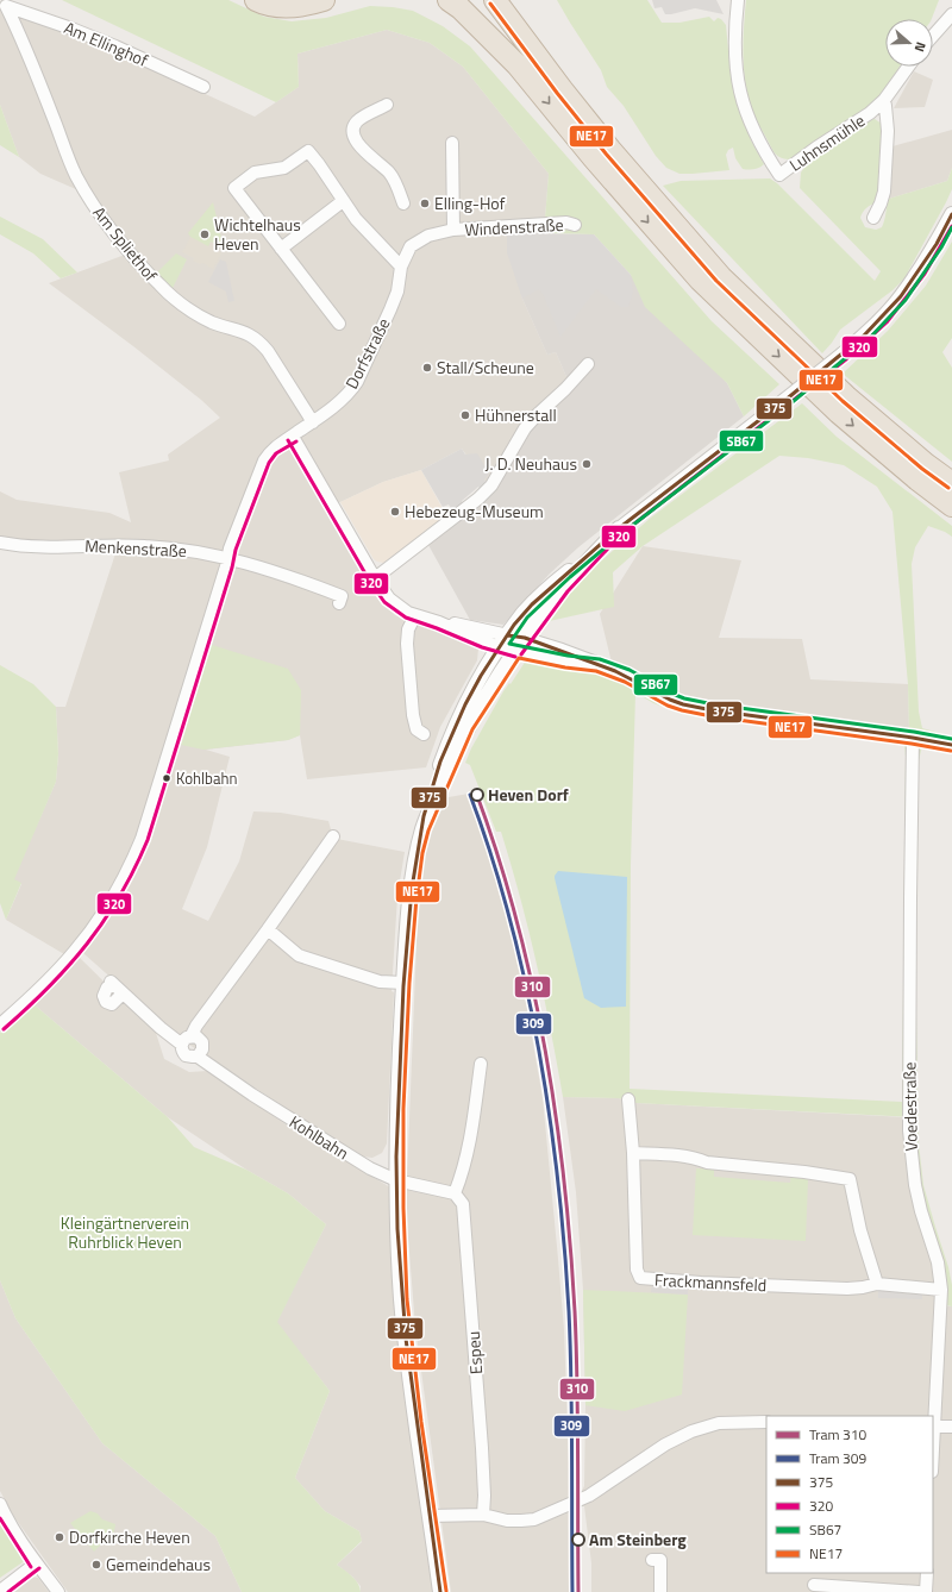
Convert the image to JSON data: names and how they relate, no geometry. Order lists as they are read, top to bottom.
{
  "streets": {
    "street": [
      "Am Ellinghof",
      "Luhnsmühle",
      "Windenstraße",
      "Am Spliethof",
      "Dorfstraße",
      "Menkenstraße",
      "Voedestraße",
      "Kohlbahn",
      "Frackmannsfeld",
      "Espeu"
    ]
  },
  "crossings": [
    ["Am Ellinghof", "Am Spliethof"],
    ["Windenstraße", "Dorfstraße"],
    ["Am Spliethof", "Dorfstraße"],
    ["Dorfstraße", "Menkenstraße"],
    ["Voedestraße", "Frackmannsfeld"]
  ],
  "parks": ["Kleingärtnerverein Ruhrblick Heven"],
  "places": [
    "Elling-Hof",
    "Wichtelhaus Heven",
    "Stall/Scheune",
    "Hühnerstall",
    "J. D. Neuhaus",
    "Hebezeug-Museum",
    "Kohlbahn",
    "Heven Dorf",
    "Dorfkirche Heven",
    "Am Steinberg",
    "Gemeindehaus"
  ],
  "lines": [
    "transit line NE17",
    "transit line 375",
    "transit line 320",
    "transit line SB67",
    "tram line 310",
    "tram line 309"
  ],
  "legend": [
    "Tram 310",
    "Tram 309",
    "375",
    "320",
    "SB67",
    "NE17"
  ],
  "north": "right"
}
